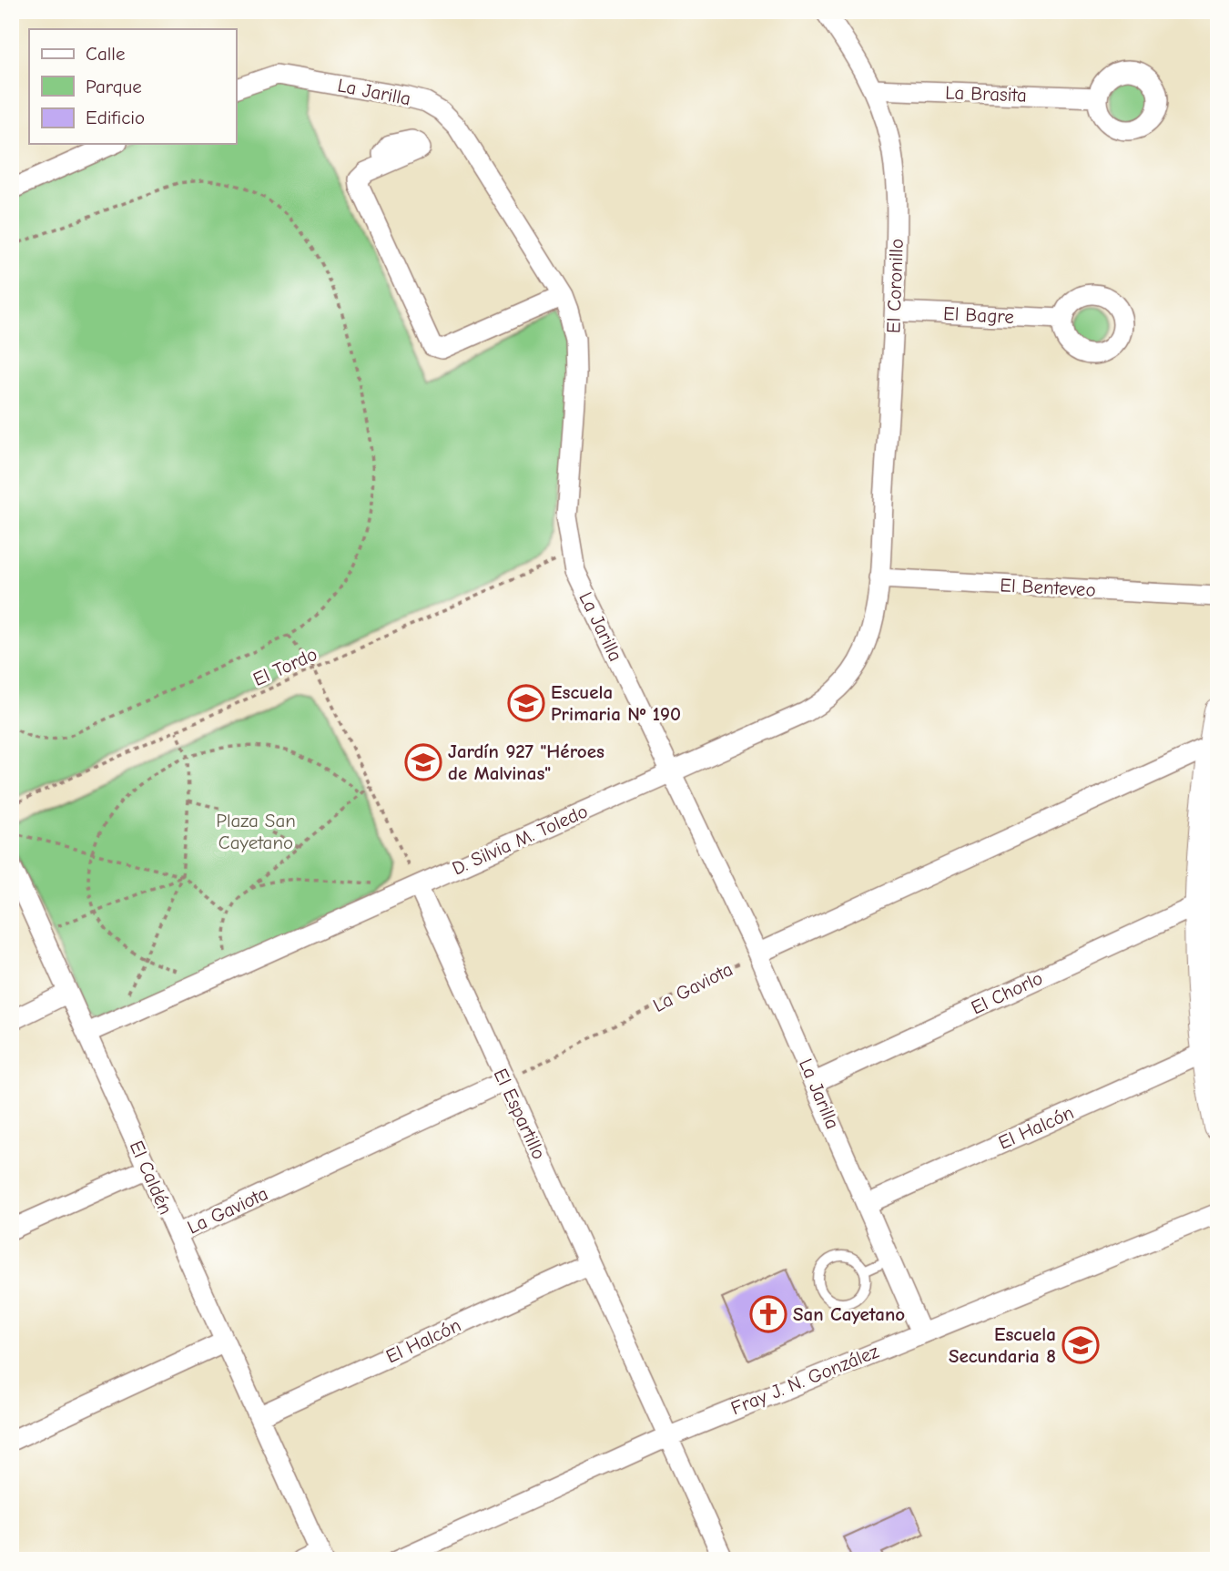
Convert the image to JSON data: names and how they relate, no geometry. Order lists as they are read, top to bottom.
{
  "streets": {
    "street": [
      "La Jarilla",
      "La Brasita",
      "El Coronillo",
      "El Bagre",
      "El Benteveo",
      "D. Silvia M. Toledo",
      "La Gaviota",
      "El Chorlo",
      "El Espartillo",
      "El Halcón",
      "El Caldén",
      "Fray J. N. González"
    ],
    "path": ["El Tordo"]
  },
  "crossings": [
    ["La Jarilla", "El Tordo"],
    ["La Jarilla", "D. Silvia M. Toledo"],
    ["La Jarilla", "La Gaviota"],
    ["La Jarilla", "El Chorlo"],
    ["La Jarilla", "El Halcón"],
    ["La Jarilla", "Fray J. N. González"],
    ["La Brasita", "El Coronillo"],
    ["El Coronillo", "El Bagre"],
    ["El Coronillo", "El Benteveo"],
    ["El Coronillo", "D. Silvia M. Toledo"],
    ["El Benteveo", "D. Silvia M. Toledo"],
    ["D. Silvia M. Toledo", "El Espartillo"],
    ["D. Silvia M. Toledo", "El Caldén"],
    ["La Gaviota", "El Espartillo"],
    ["La Gaviota", "El Caldén"],
    ["El Espartillo", "El Halcón"],
    ["El Espartillo", "Fray J. N. González"],
    ["El Halcón", "El Caldén"]
  ],
  "parks": ["Plaza San Cayetano"],
  "places": {
    "school or university": ["Escuela Primaria Nº 190", "Jardín 927 \"Héroes de Malvinas\"", "Escuela Secundaria 8"],
    "church": ["San Cayetano"]
  },
  "legend": ["Calle", "Parque", "Edificio"]
}
